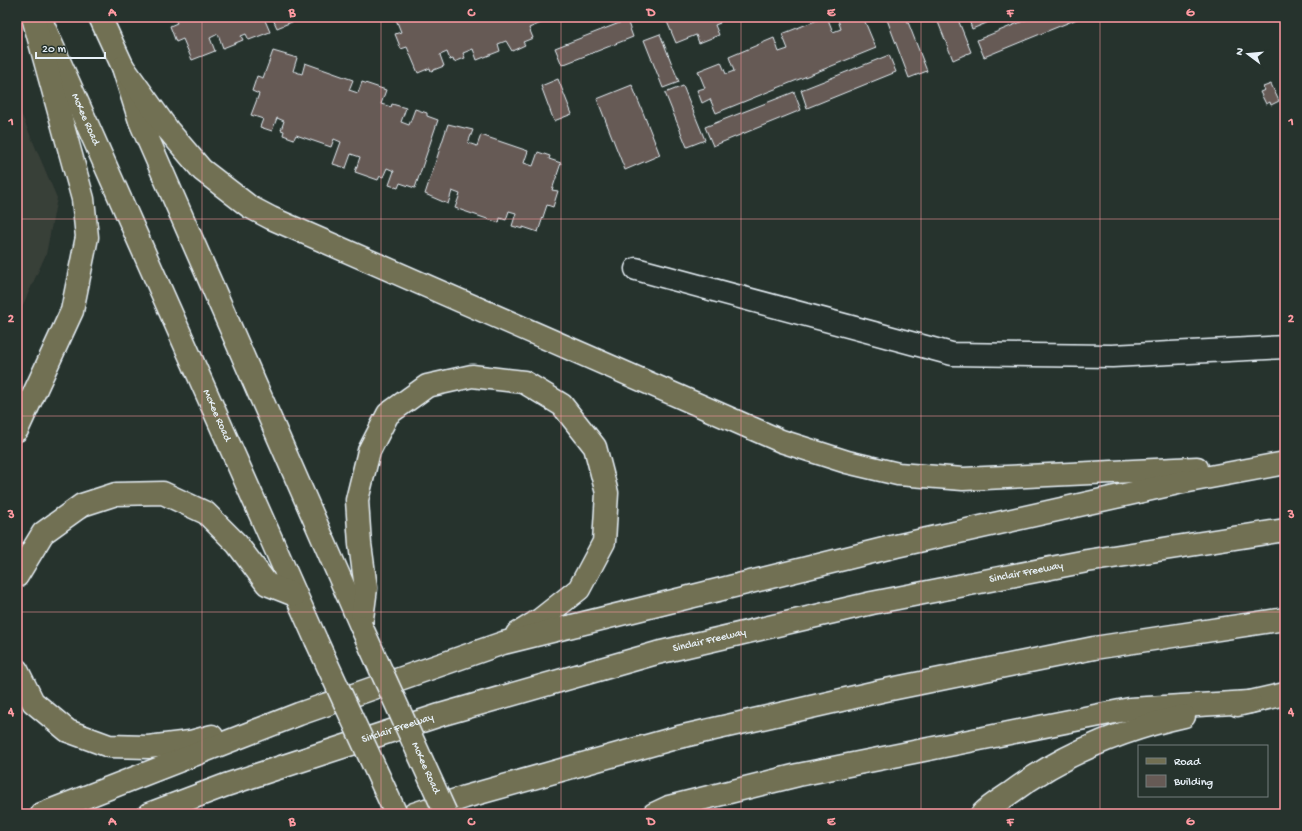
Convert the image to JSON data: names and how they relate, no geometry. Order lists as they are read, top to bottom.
{
  "streets": {
    "main road": ["McKee Road", "Sinclair Freeway"]
  },
  "legend": ["Road", "Building"],
  "scale_bar": "20 m",
  "north": "left",
  "grid": {
    "columns": [
      "A",
      "B",
      "C",
      "D",
      "E",
      "F",
      "G"
    ],
    "rows": [
      "1",
      "2",
      "3",
      "4"
    ]
  }
}
